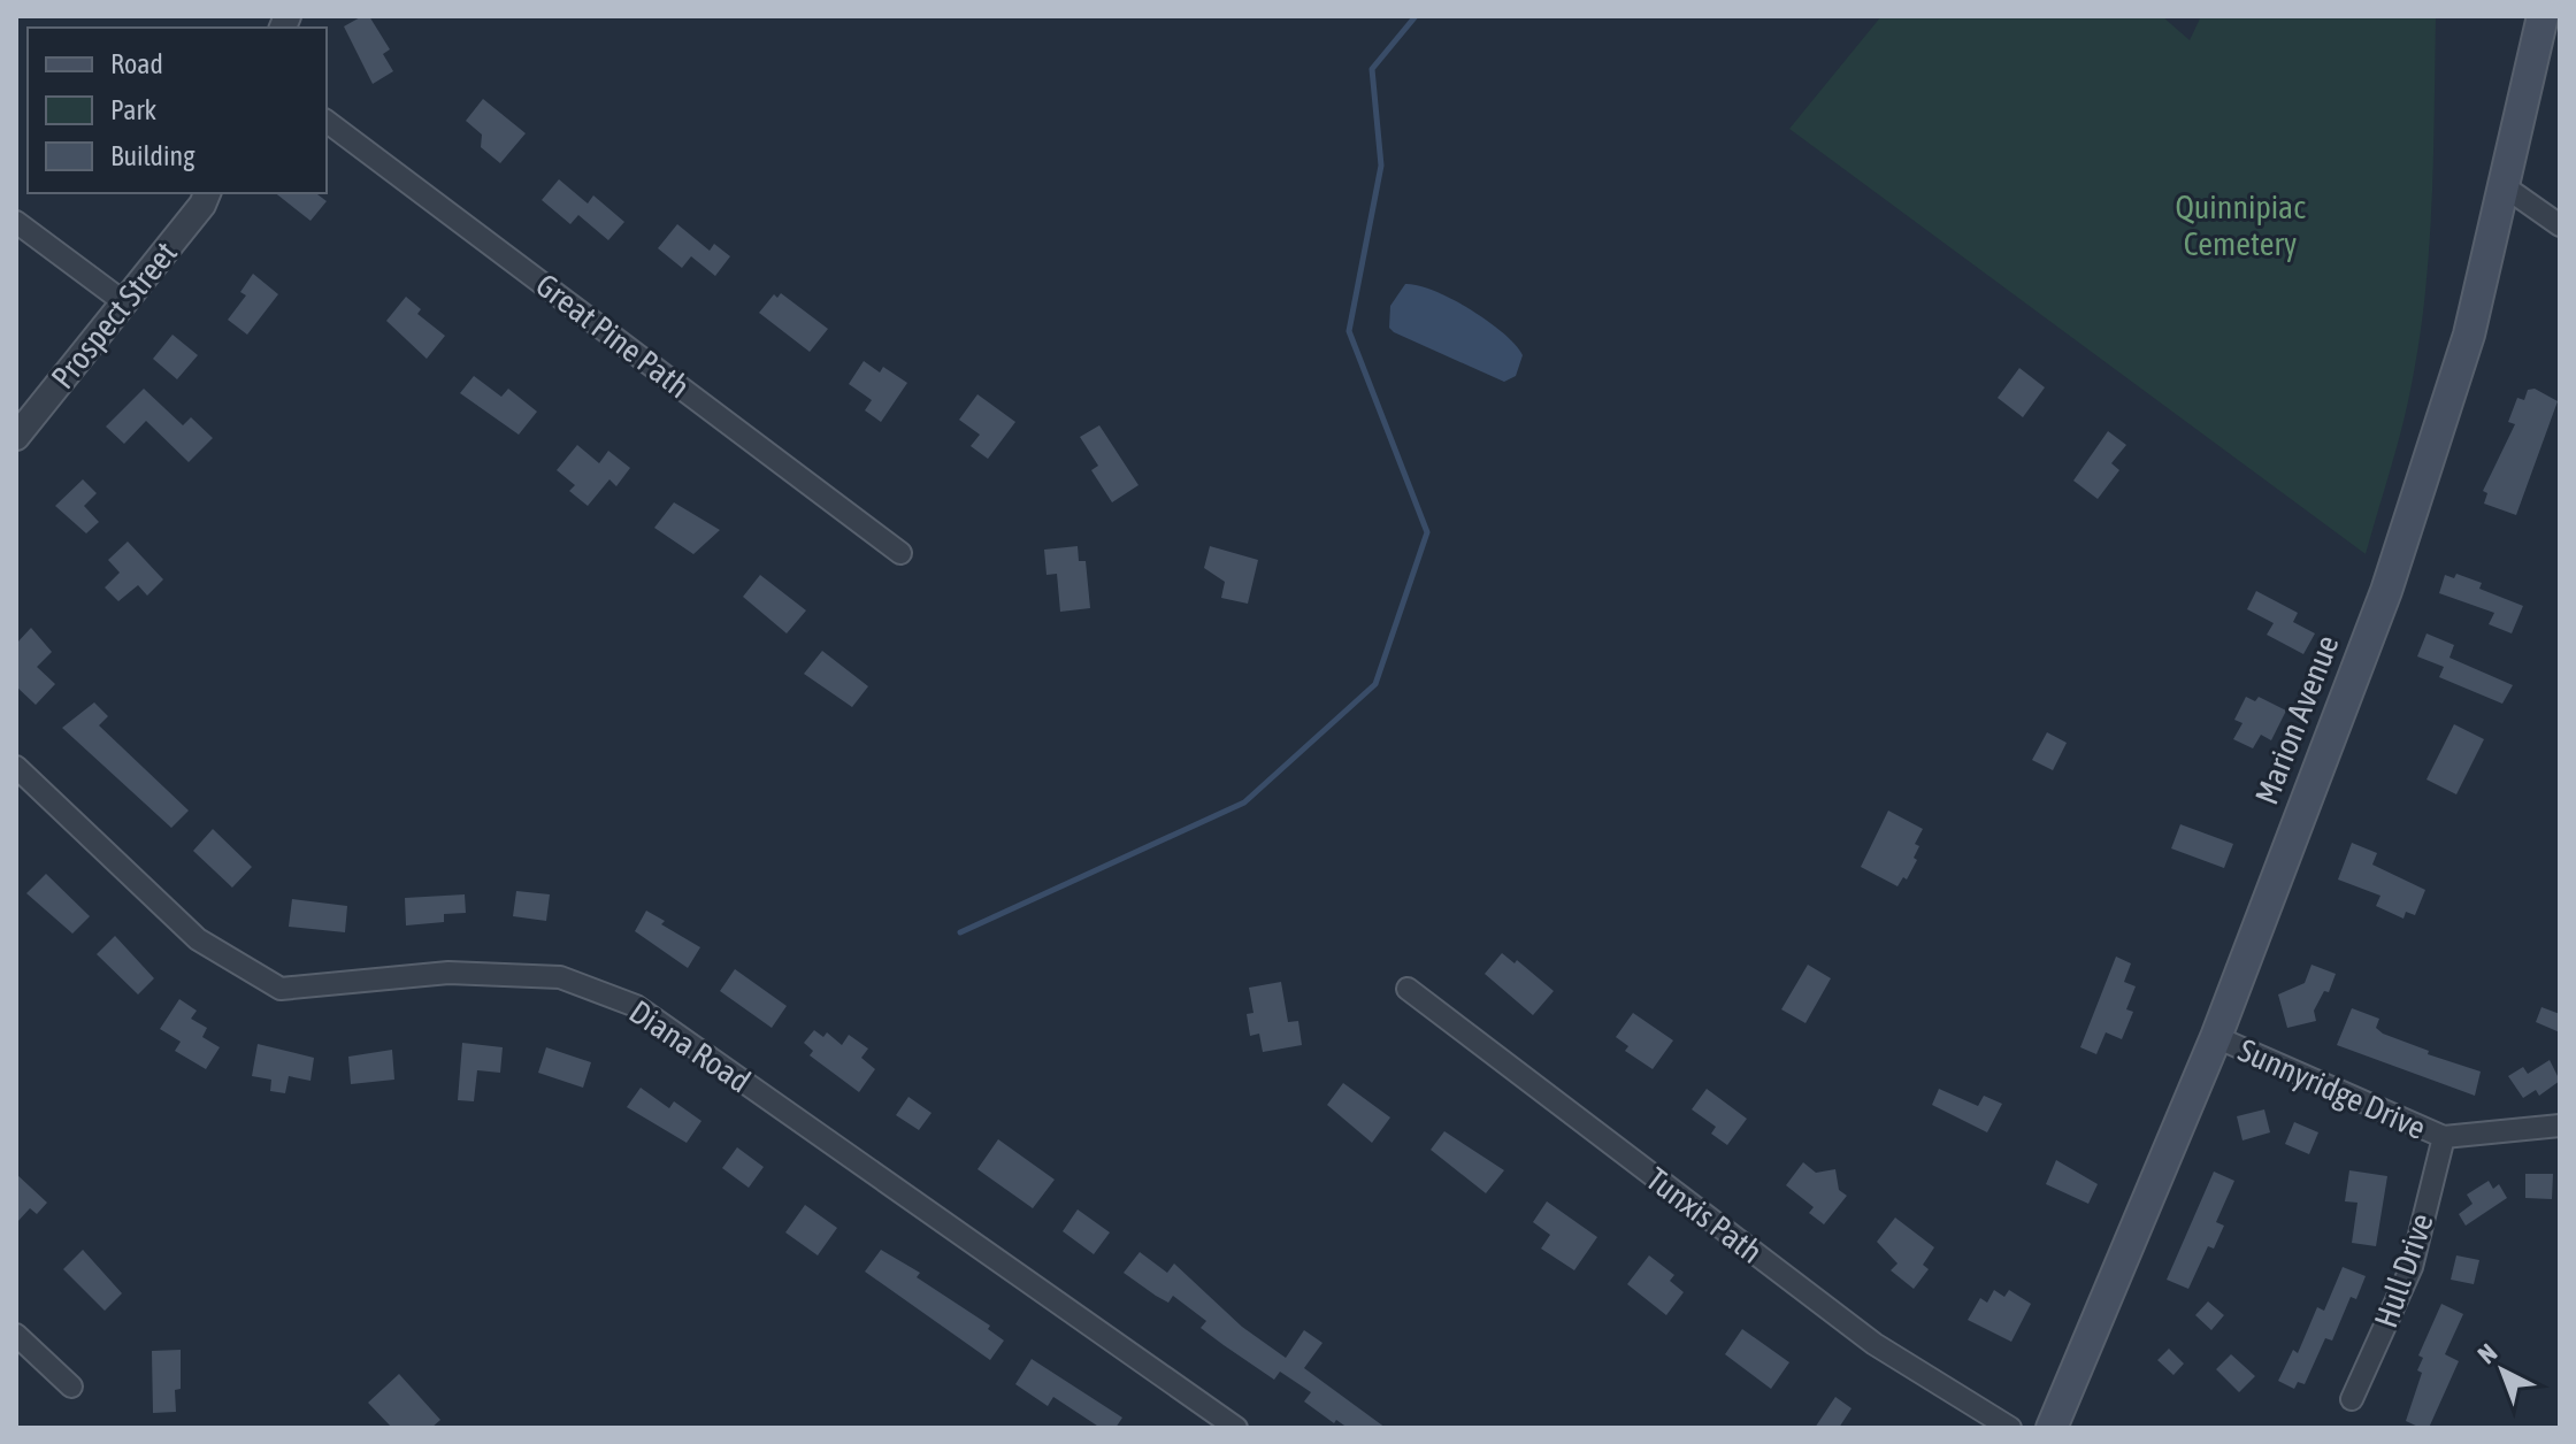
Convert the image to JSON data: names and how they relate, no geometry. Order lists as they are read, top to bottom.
{
  "streets": {
    "main road": ["Marion Avenue"],
    "street": [
      "Prospect Street",
      "Great Pine Path",
      "Diana Road",
      "Sunnyridge Drive",
      "Tunxis Path",
      "Hull Drive"
    ]
  },
  "crossings": [
    ["Marion Avenue", "Sunnyridge Drive"],
    ["Sunnyridge Drive", "Hull Drive"]
  ],
  "parks": ["Quinnipiac Cemetery"],
  "legend": ["Road", "Park", "Building"],
  "north": "top left"
}
